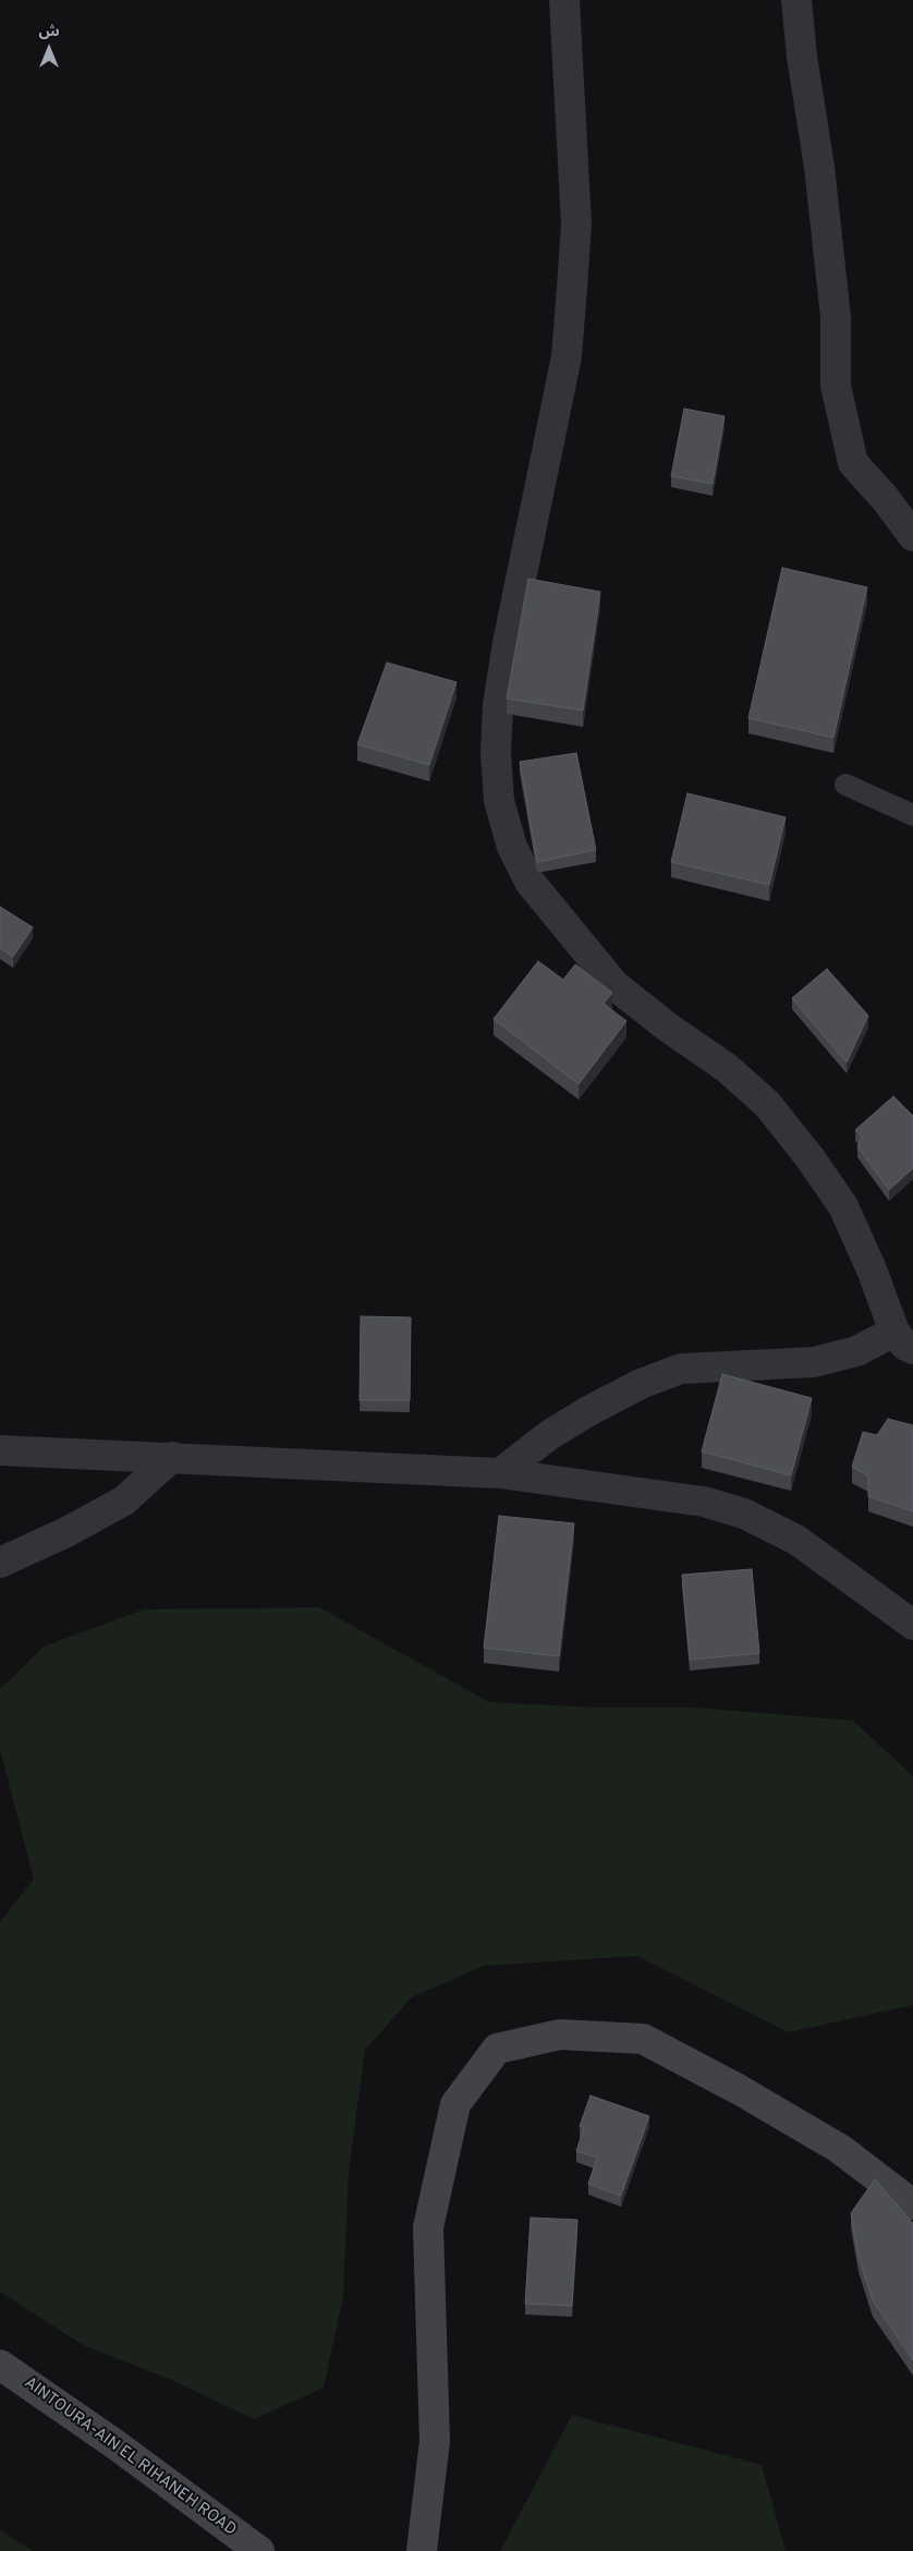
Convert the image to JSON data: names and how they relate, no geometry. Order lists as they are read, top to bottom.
{
  "streets": {
    "main road": ["AINTOURA-AIN EL RIHANEH ROAD"]
  },
  "north": "top"
}
